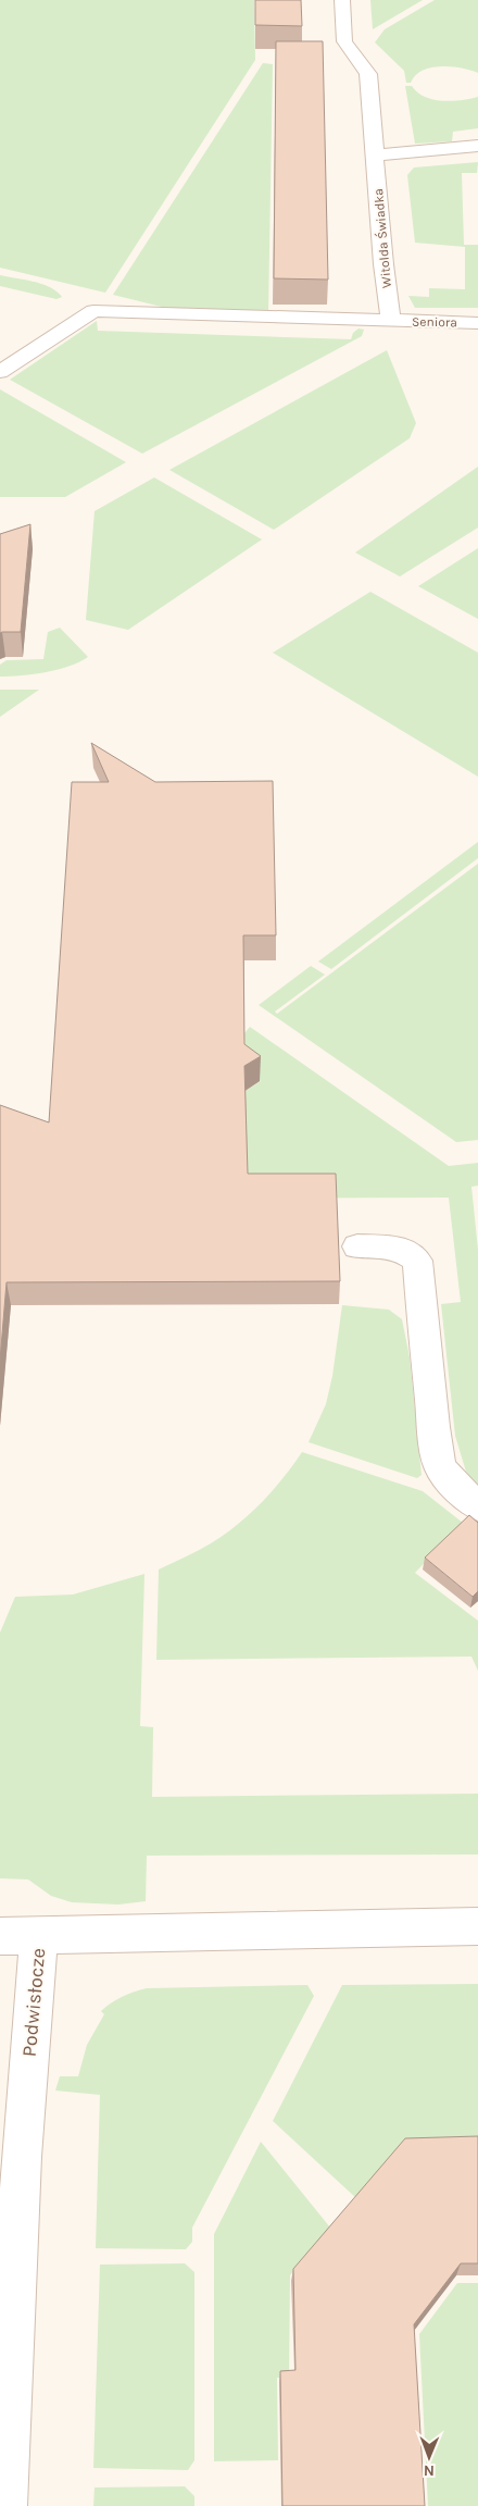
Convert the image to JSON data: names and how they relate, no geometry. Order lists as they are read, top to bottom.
{
  "streets": {
    "street": ["Witolda Świadka", "Seniora", "Podwisłocze"]
  },
  "crossings": [
    ["Witolda Świadka", "Seniora"]
  ],
  "north": "bottom"
}
